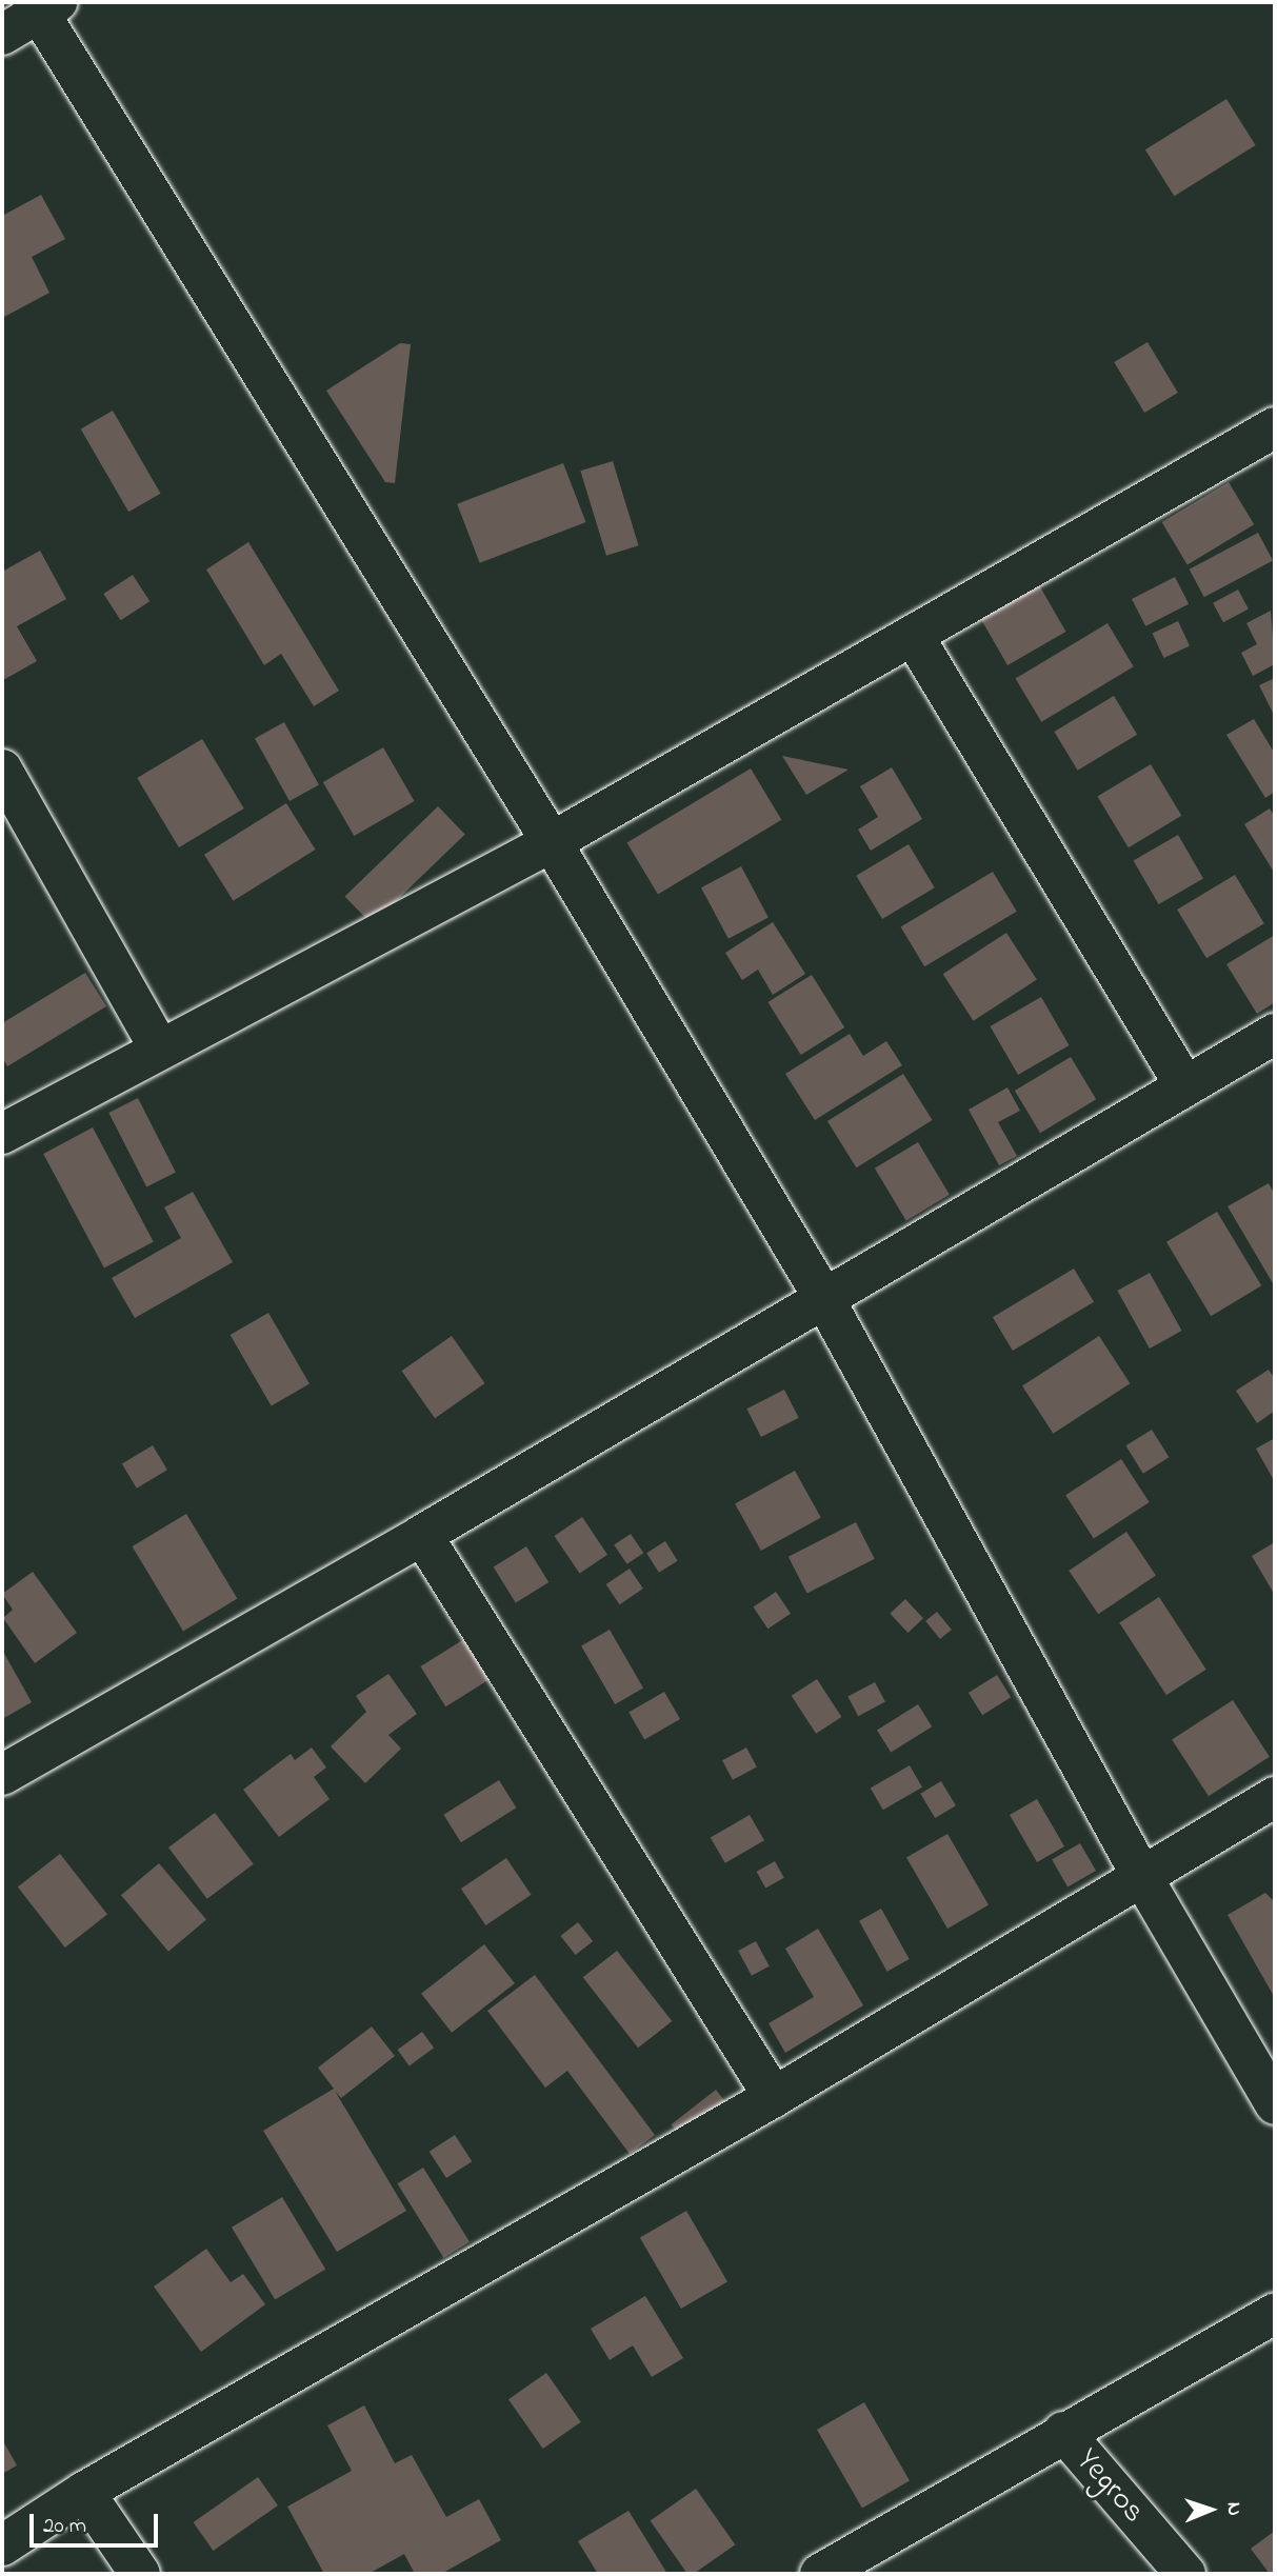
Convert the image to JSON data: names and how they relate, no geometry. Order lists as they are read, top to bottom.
{
  "streets": {
    "street": ["Yegros"]
  },
  "scale_bar": "20 m",
  "north": "right"
}
